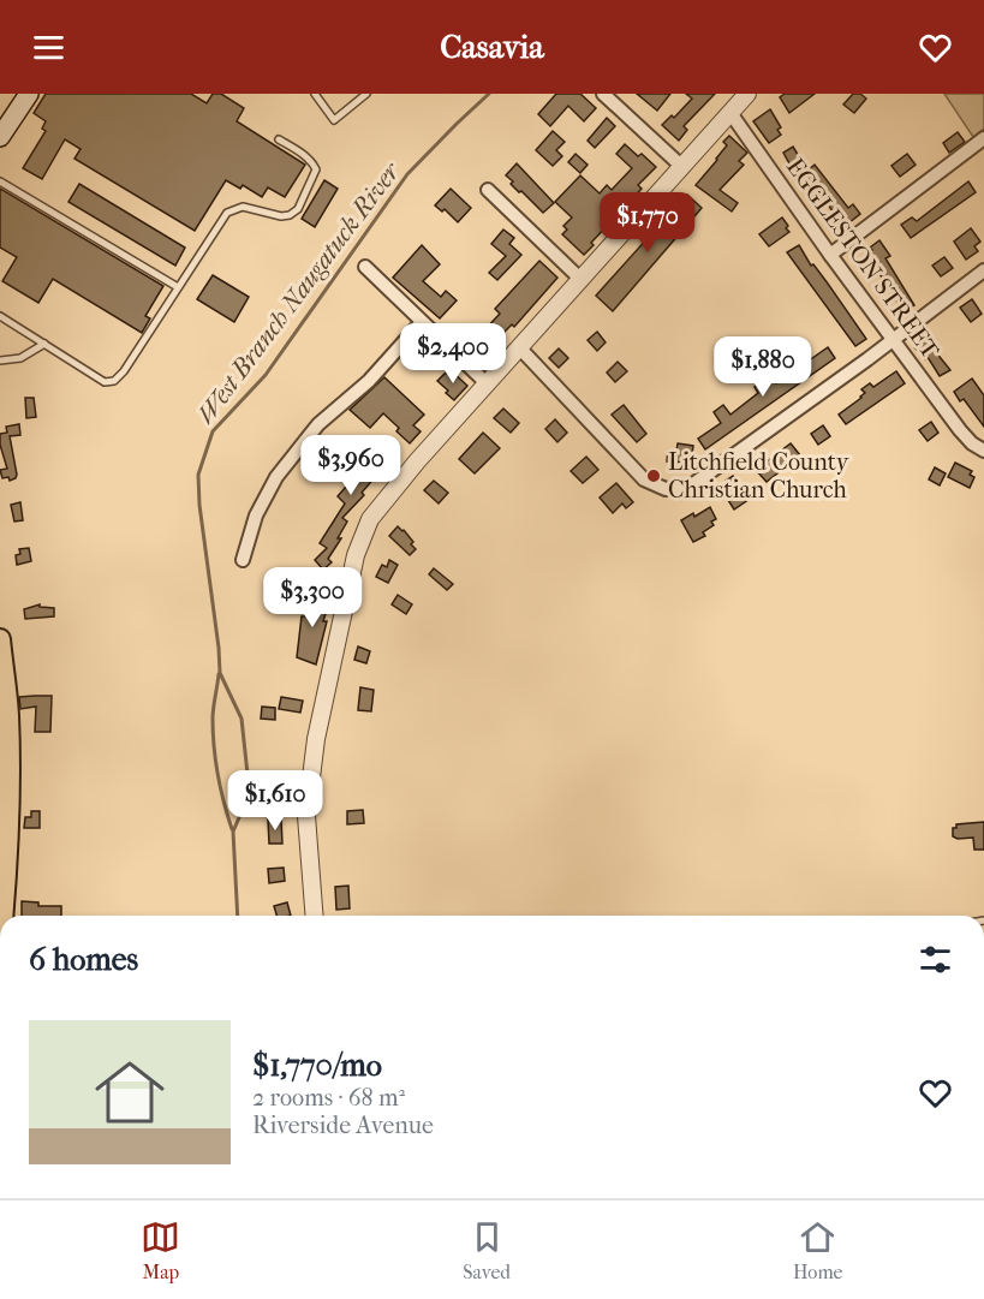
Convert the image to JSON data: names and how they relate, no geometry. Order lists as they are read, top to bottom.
{
  "streets": {
    "street": ["EGGLESTON STREET"]
  },
  "water": ["West Branch Naugatuck River"],
  "places": ["Litchfield County Christian Church"],
  "page": {
    "header": "Casavia",
    "price": [
      "$1,770",
      "$2,400",
      "$1,880",
      "$3,960",
      "$3,300",
      "$1,610"
    ],
    "heading": "6 homes",
    "list": [
      {
        "name": "$1,770/mo",
        "note": "2 rooms · 68 m² · Riverside Avenue"
      }
    ],
    "tabs": ["Map", "Saved", "Home"]
  }
}
